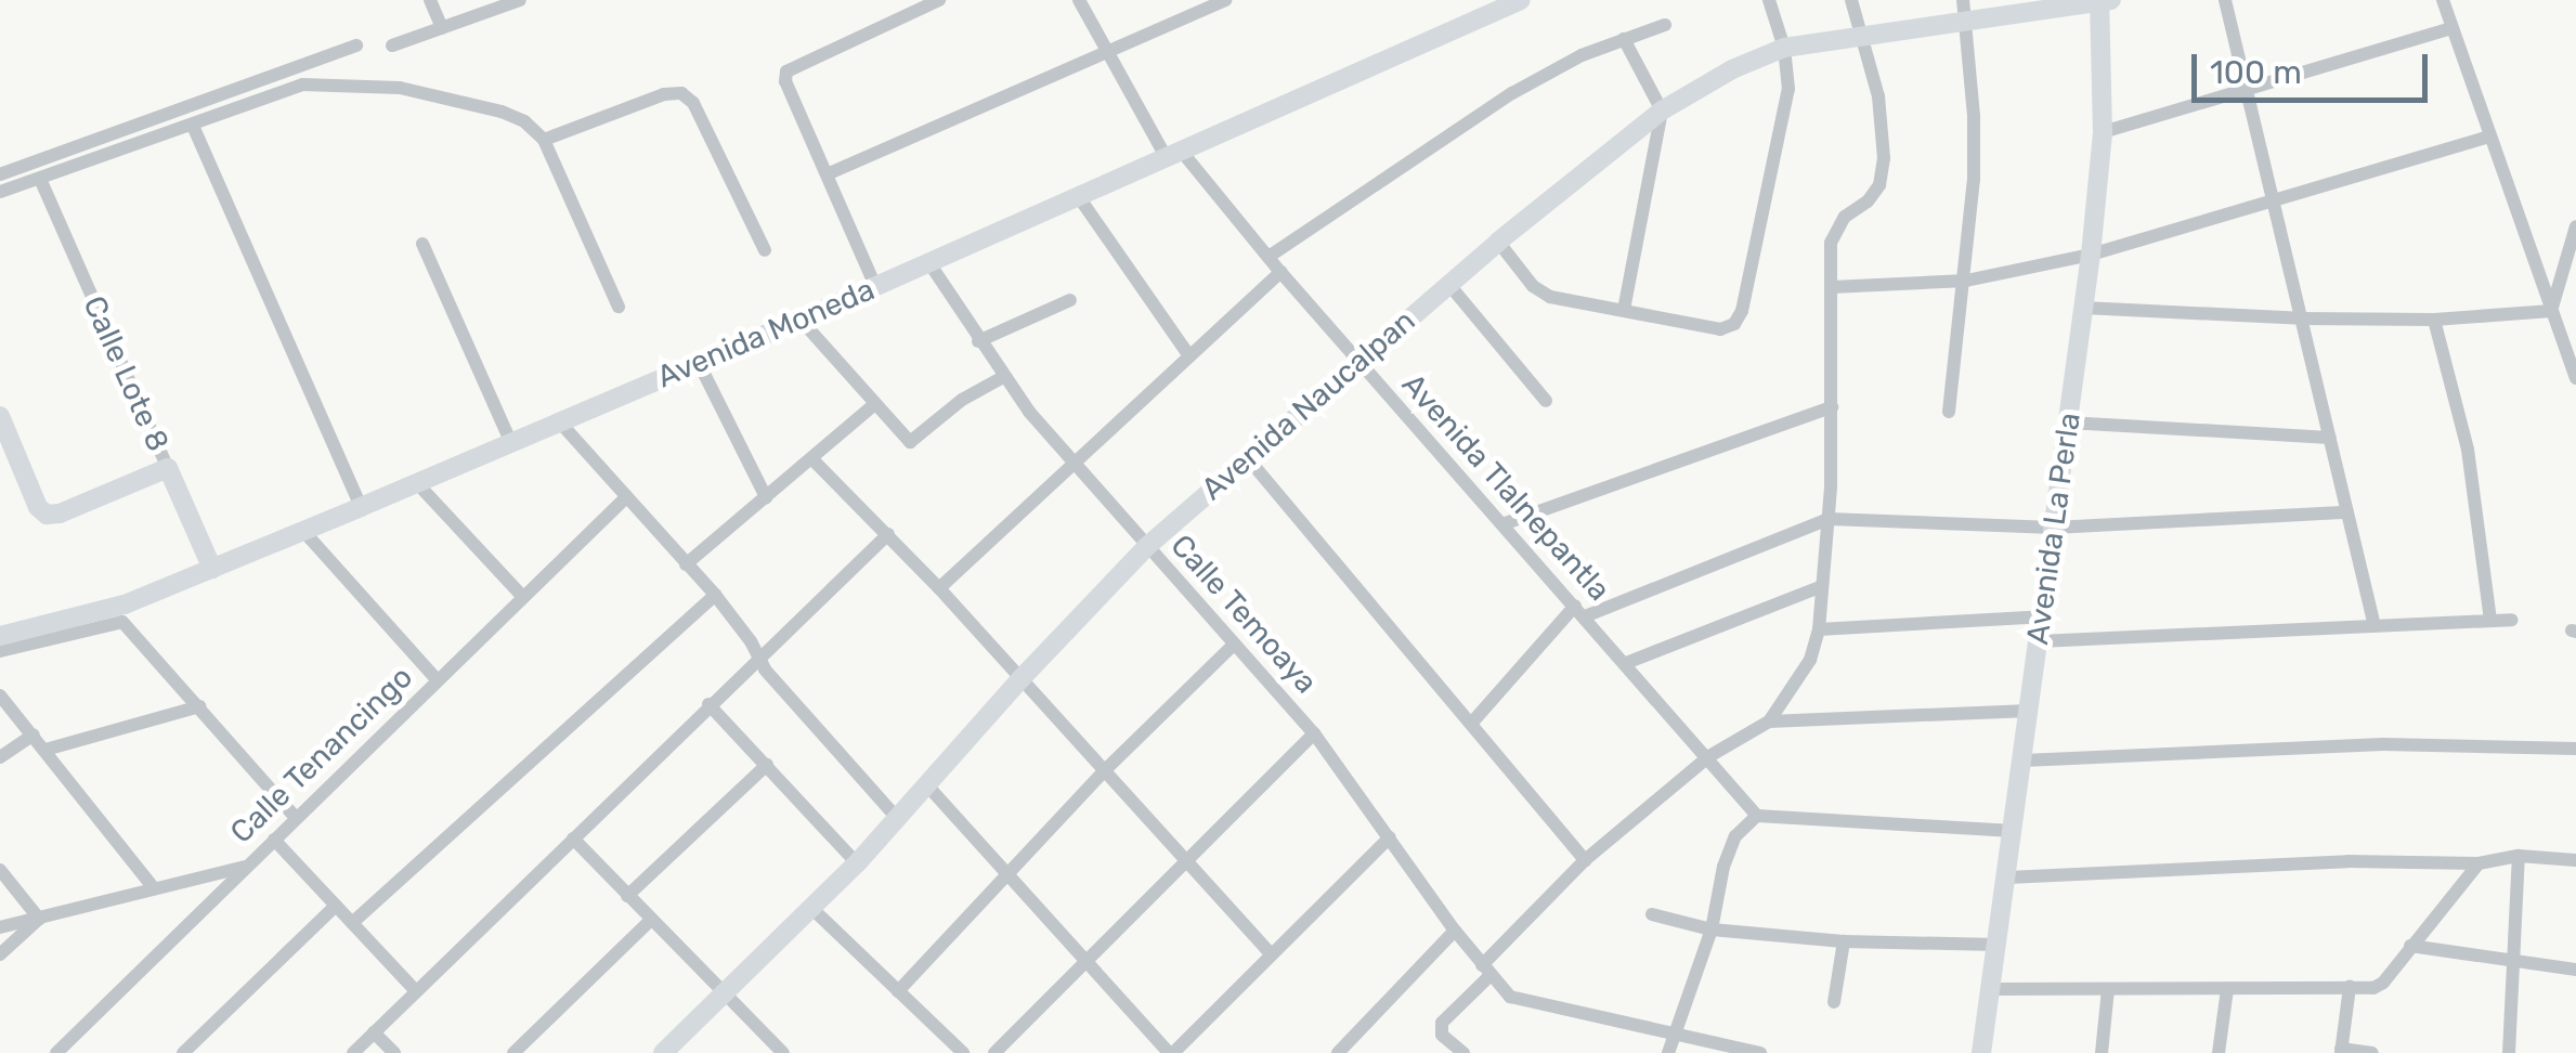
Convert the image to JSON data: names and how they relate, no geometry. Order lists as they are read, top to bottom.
{
  "streets": {
    "main road": [
      "Avenida Moneda",
      "Calle Lote 8",
      "Avenida Naucalpan",
      "Avenida La Perla"
    ],
    "street": ["Avenida Tlalnepantla", "Calle Temoaya", "Calle Tenancingo"]
  },
  "crossings": [
    ["Avenida Moneda", "Calle Lote 8"],
    ["Avenida Moneda", "Avenida Tlalnepantla"],
    ["Avenida Moneda", "Calle Temoaya"],
    ["Avenida Naucalpan", "Avenida Tlalnepantla"],
    ["Avenida Naucalpan", "Avenida La Perla"],
    ["Avenida Naucalpan", "Calle Temoaya"]
  ],
  "scale_bar": "100 m"
}
